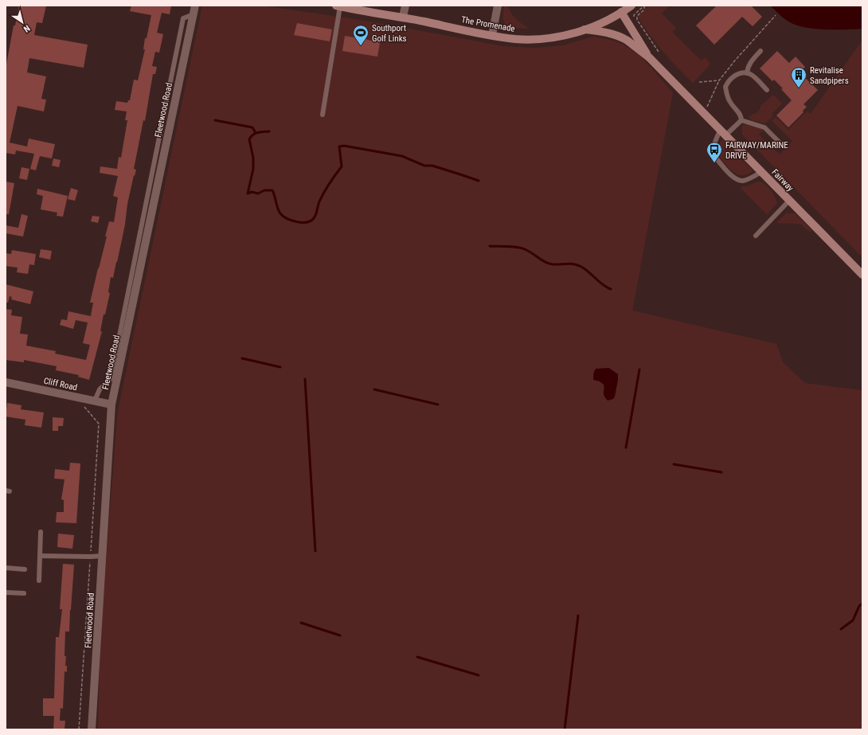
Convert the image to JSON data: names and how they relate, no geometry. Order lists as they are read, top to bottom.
{
  "streets": {
    "street": [
      "The Promenade",
      "Fleetwood Road",
      "Fairway",
      "Cliff Road"
    ]
  },
  "crossings": [
    ["The Promenade", "Fairway"],
    ["Fleetwood Road", "Cliff Road"]
  ],
  "places": {
    "sports": ["Southport Golf Links"],
    "building": ["Revitalise Sandpipers"],
    "bus stop": ["FAIRWAY/MARINE DRIVE"]
  },
  "north": "bottom right"
}
